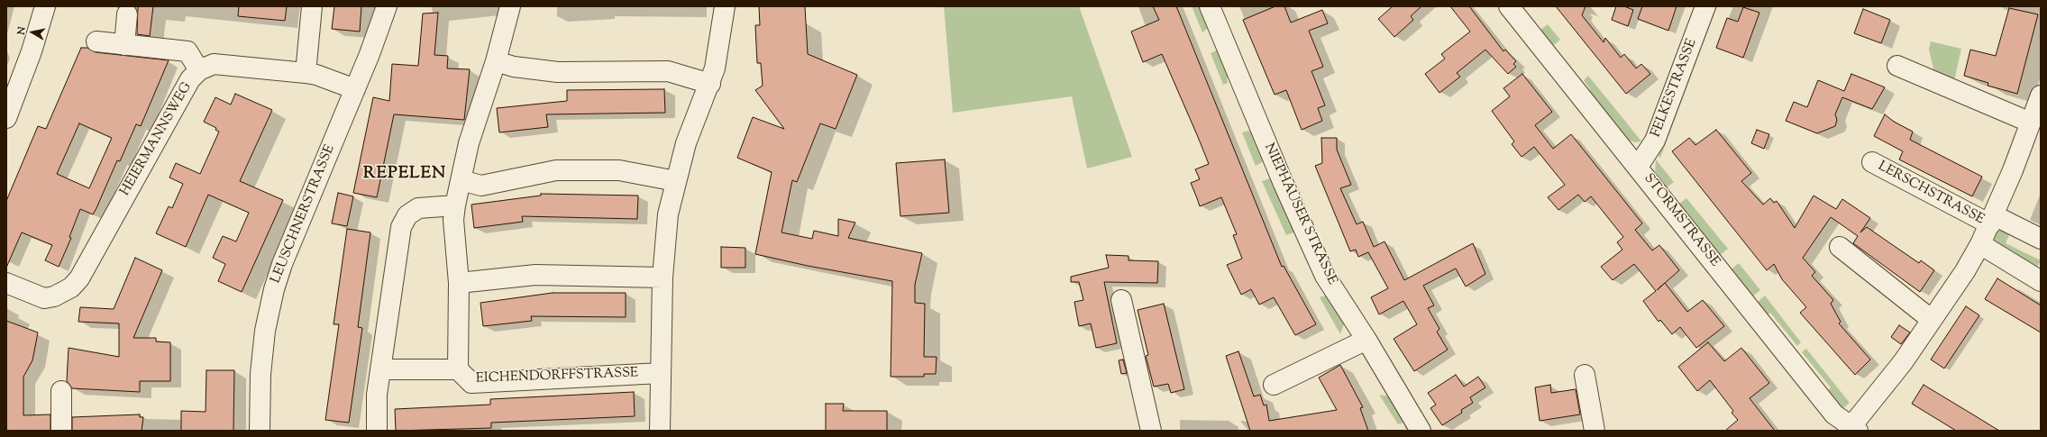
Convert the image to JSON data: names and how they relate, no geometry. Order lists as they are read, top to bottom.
{
  "streets": {
    "street": [
      "FELKESTRASSE",
      "HEIERMANNSWEG",
      "LERSCHSTRASSE",
      "LEUSCHNERSTRASSE",
      "NIEPHAUSER STRASSE",
      "STORMSTRASSE",
      "EICHENDORFFSTRASSE"
    ]
  },
  "crossings": [
    ["FELKESTRASSE", "STORMSTRASSE"],
    ["HEIERMANNSWEG", "LEUSCHNERSTRASSE"],
    ["LERSCHSTRASSE", "STORMSTRASSE"]
  ],
  "districts": ["REPELEN"],
  "north": "left"
}
